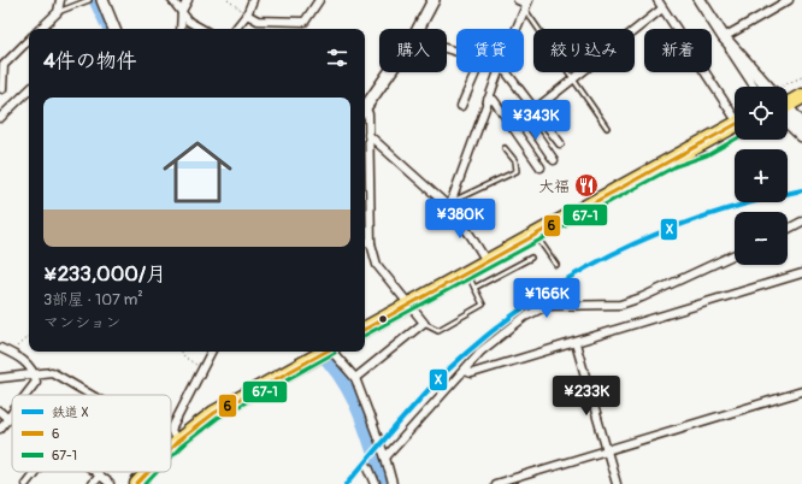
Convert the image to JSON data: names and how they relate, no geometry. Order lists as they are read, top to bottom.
{
  "places": {
    "restaurant": ["大福"]
  },
  "lines": ["transit line 6", "transit line 67-1", "rail line X"],
  "legend": ["鉄道 X", "6", "67-1"],
  "page": {
    "chip": [
      "購入",
      "賃貸",
      "絞り込み",
      "新着"
    ],
    "heading": "4件の物件",
    "map_buttons": ["+", "−"],
    "list": [
      {
        "name": "¥233,000/月",
        "note": "3部屋 · 107 m² · マンション"
      }
    ],
    "price": [
      "¥343K",
      "¥380K",
      "¥166K",
      "¥233K"
    ]
  }
}
